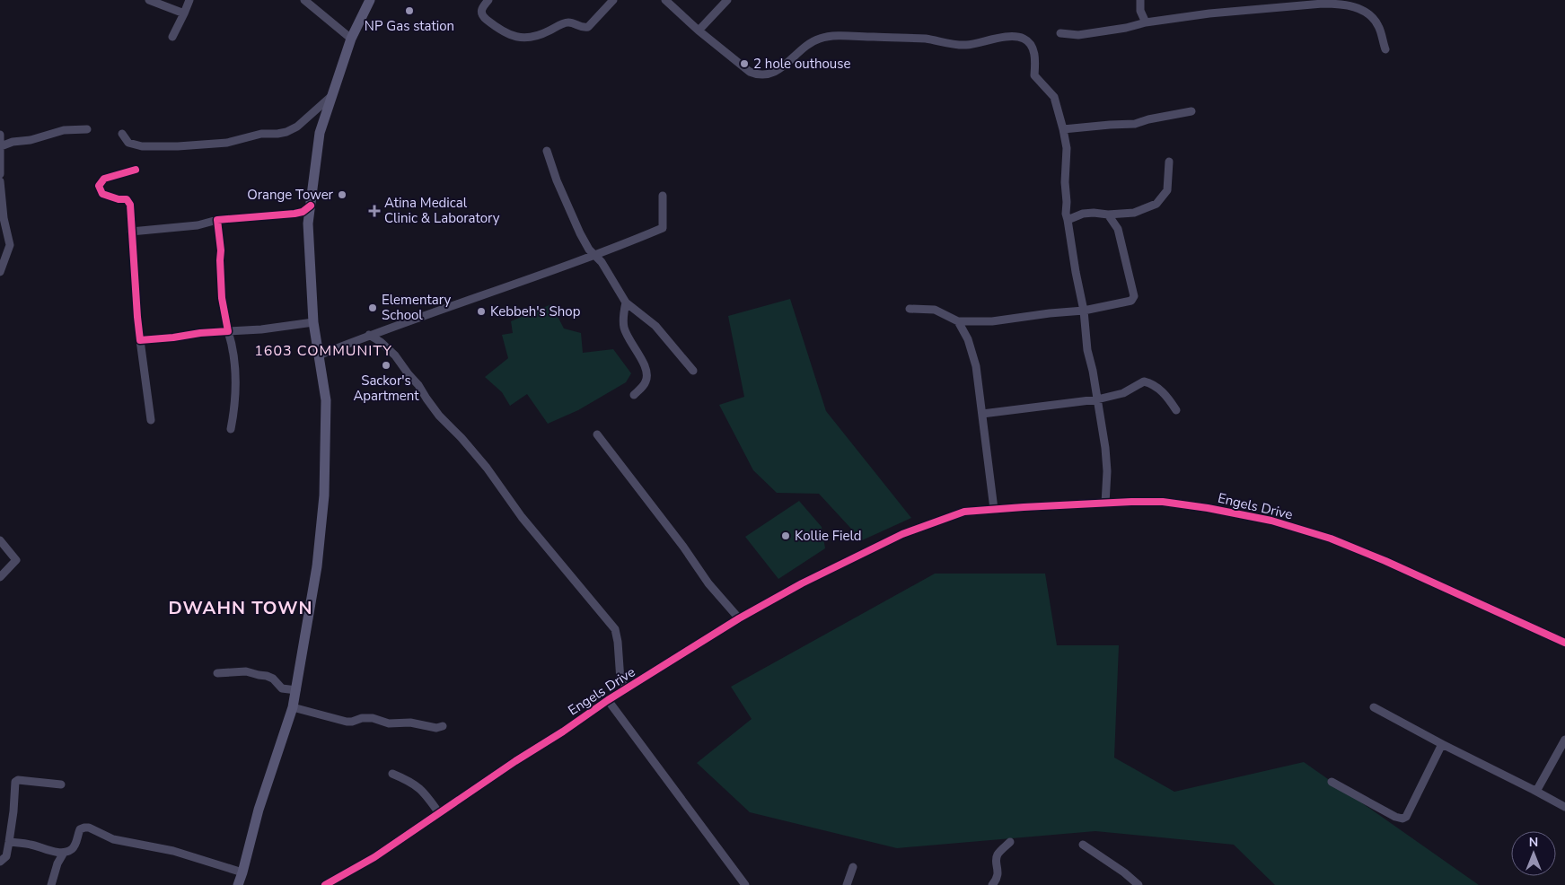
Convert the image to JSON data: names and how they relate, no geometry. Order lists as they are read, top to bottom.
{
  "streets": {
    "street": ["Engels Drive"]
  },
  "districts": ["1603 COMMUNITY", "DWAHN TOWN"],
  "places": {
    "other": [
      "NP Gas station",
      "2 hole outhouse",
      "Orange Tower",
      "Elementary School",
      "Kebbeh's Shop",
      "Sackor's Apartment",
      "Kollie Field"
    ],
    "health": ["Atina Medical Clinic & Laboratory"]
  },
  "north": "top"
}
